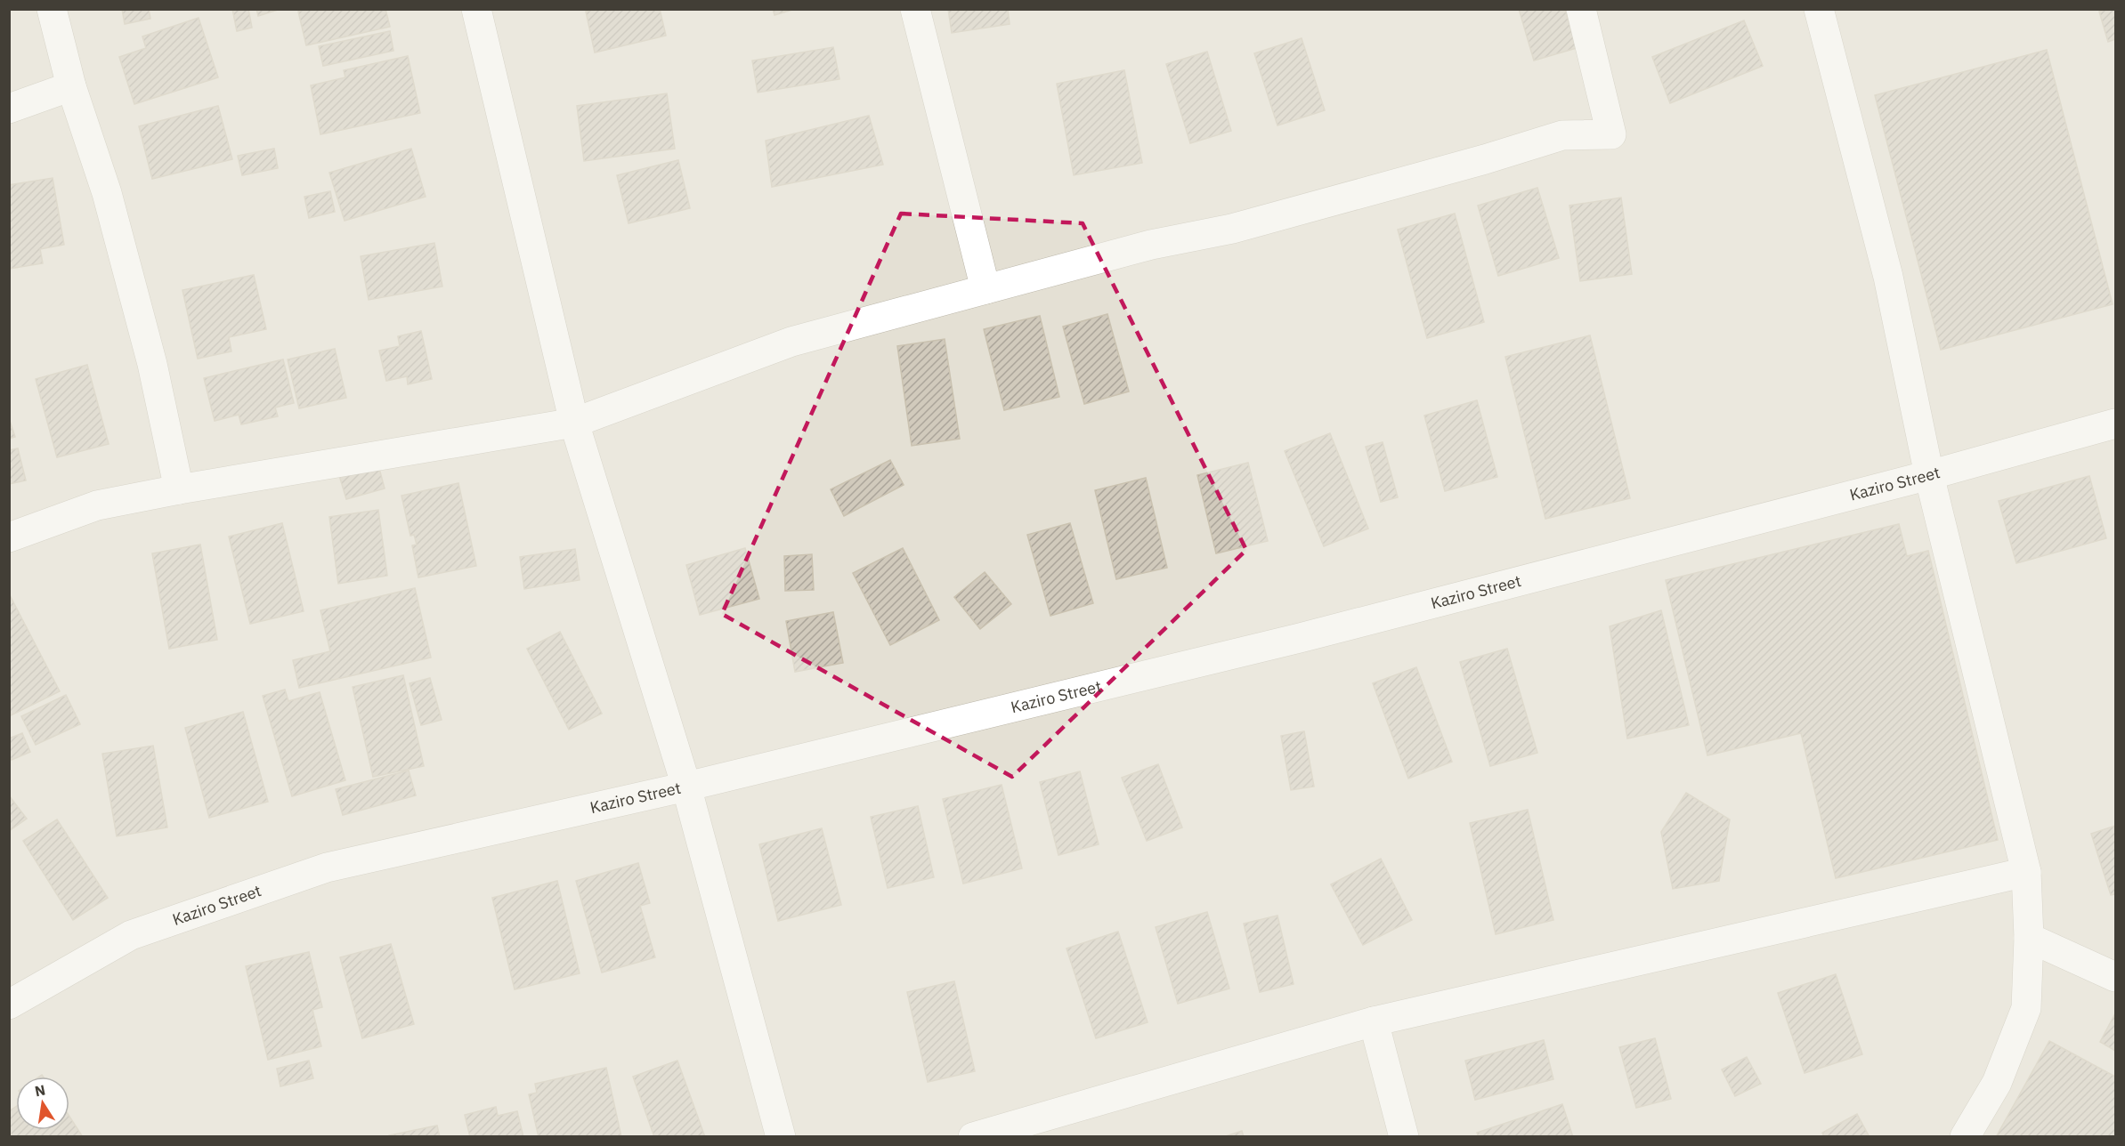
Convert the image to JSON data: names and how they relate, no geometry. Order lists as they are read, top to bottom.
{
  "streets": {
    "street": ["Kaziro Street"]
  },
  "north": "top"
}
